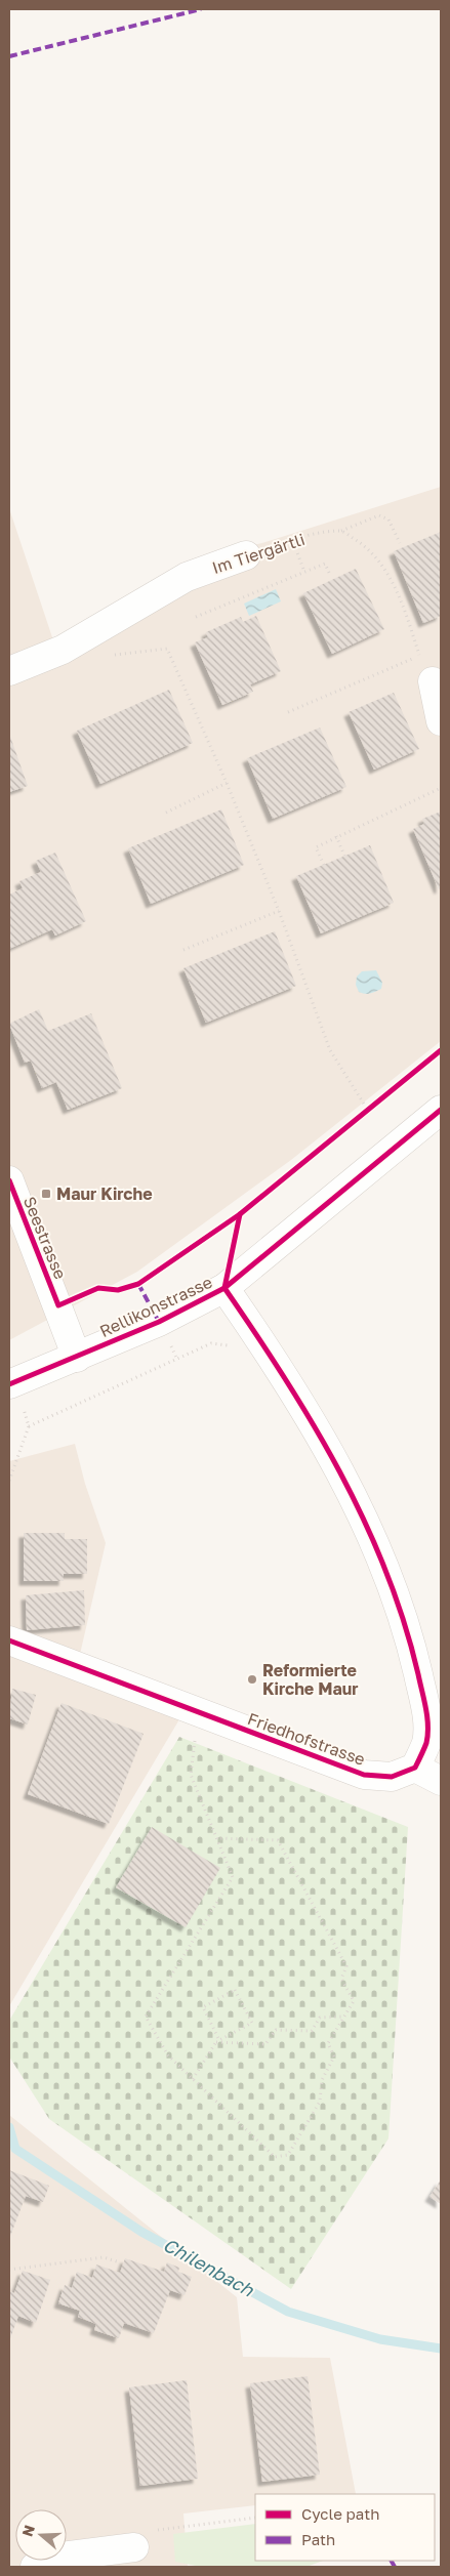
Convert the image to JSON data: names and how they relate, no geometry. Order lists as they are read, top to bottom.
{
  "streets": {
    "street": [
      "Im Tiergärtli",
      "Seestrasse",
      "Rellikonstrasse",
      "Friedhofstrasse"
    ]
  },
  "crossings": [
    ["Seestrasse", "Rellikonstrasse"]
  ],
  "water": ["Chilenbach"],
  "places": {
    "transit": ["Maur Kirche"],
    "other": ["Reformierte Kirche Maur"]
  },
  "legend": ["Cycle path", "Path"],
  "north": "left"
}
